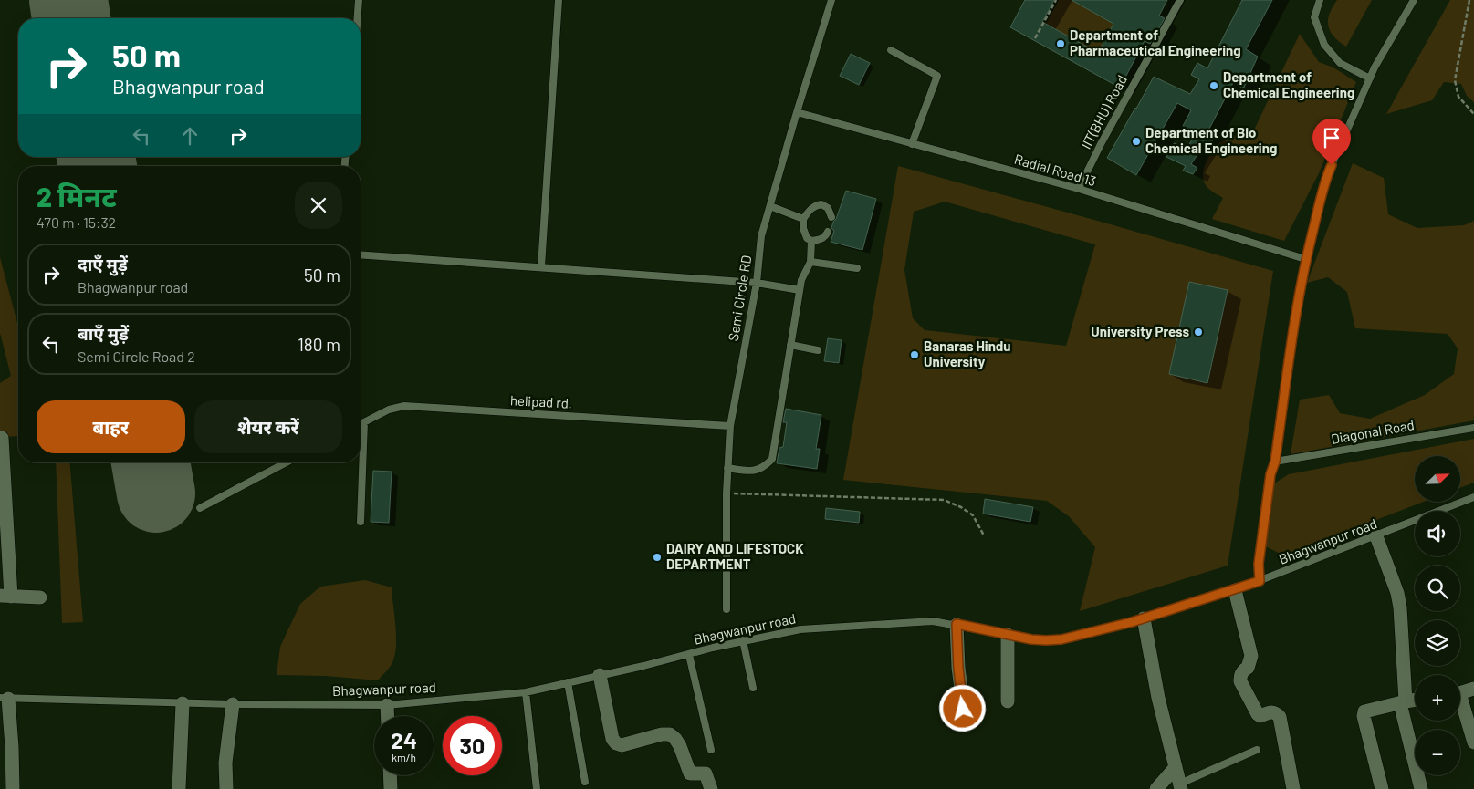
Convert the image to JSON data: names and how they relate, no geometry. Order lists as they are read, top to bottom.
{
  "streets": {
    "lane": [
      "IIT(BHU) Road",
      "Radial Road 13",
      "Semi Circle RD",
      "helipad rd.",
      "Diagonal Road",
      "Bhagwanpur road"
    ]
  },
  "crossings": [
    ["IIT(BHU) Road", "Radial Road 13"],
    ["Radial Road 13", "Semi Circle RD"],
    ["Semi Circle RD", "helipad rd."]
  ],
  "places": [
    "Department of Pharmaceutical Engineering",
    "Department of Chemical Engineering",
    "Department of Bio Chemical Engineering",
    "University Press",
    "Banaras Hindu University",
    "DAIRY AND LIFESTOCK DEPARTMENT"
  ],
  "north": "top right",
  "page": {
    "turn": ["50 m", "Bhagwanpur road"],
    "heading": ["2 मिनट", "470 m · 15:32"],
    "list": [
      {
        "name": "दाएँ मुड़ें",
        "note": "Bhagwanpur road",
        "value": "50 m"
      },
      {
        "name": "बाएँ मुड़ें",
        "note": "Semi Circle Road 2",
        "value": "180 m"
      }
    ],
    "buttons": ["बाहर", "शेयर करें"],
    "map_buttons": ["+", "−"],
    "speed": "24 km/h",
    "limit": "30"
  }
}
